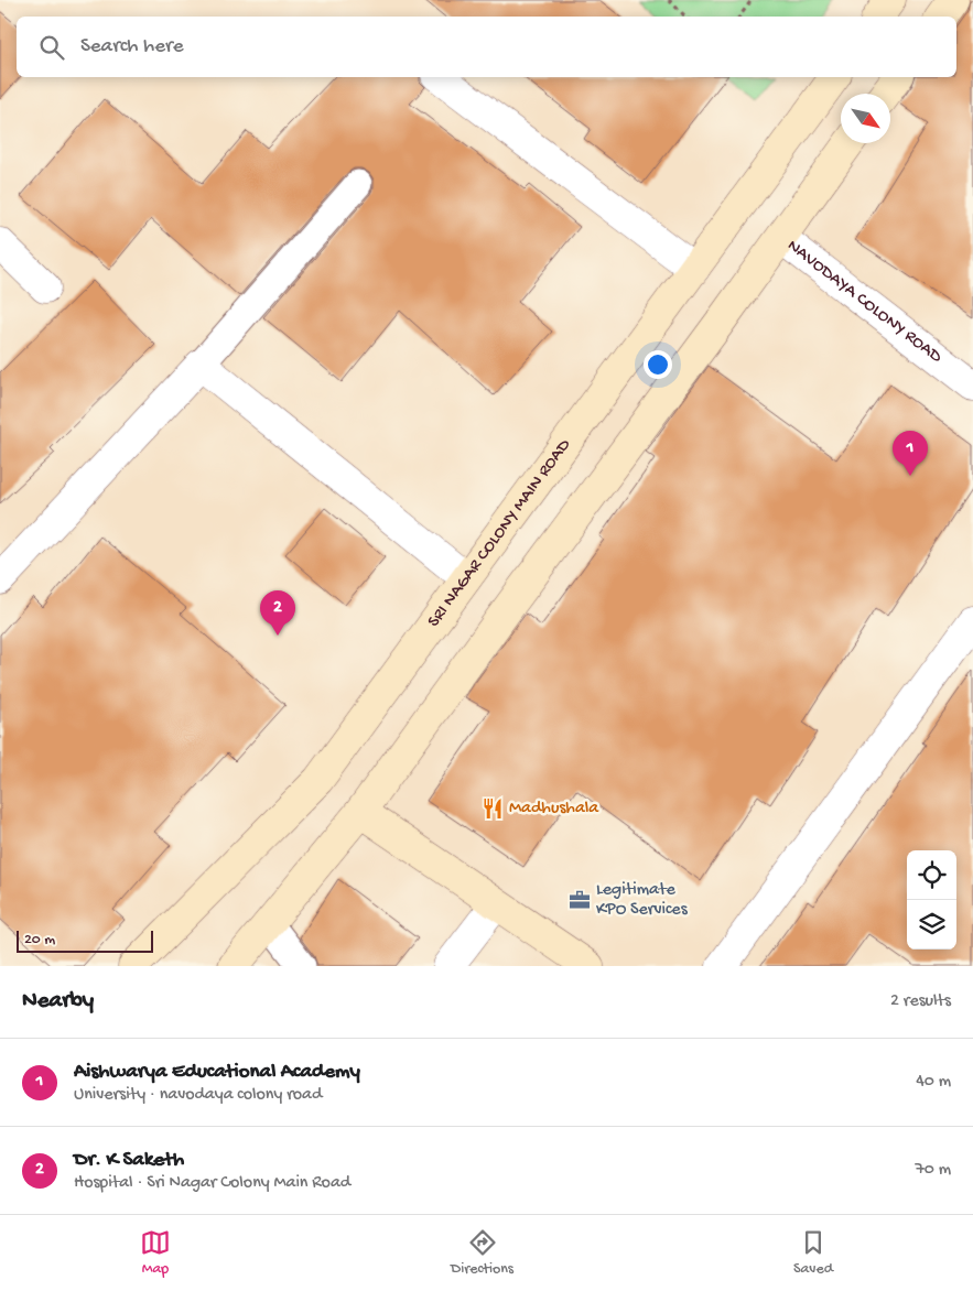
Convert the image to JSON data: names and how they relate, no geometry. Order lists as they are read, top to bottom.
{
  "streets": {
    "main road": ["SRI NAGAR COLONY MAIN ROAD"],
    "street": ["NAVODAYA COLONY ROAD"]
  },
  "places": {
    "restaurant": ["Madhushala"],
    "office": ["Legitimate KPO Services"]
  },
  "scale_bar": "20 m",
  "north": "bottom right",
  "page": {
    "search": "Search here",
    "pins": ["1", "2"],
    "scale": "20 m",
    "heading": ["Nearby", "2 results"],
    "list": [
      {
        "mark": "1",
        "name": "Aishwarya Educational Academy",
        "note": "University · navodaya colony road",
        "value": "40 m"
      },
      {
        "mark": "2",
        "name": "Dr. K Saketh",
        "note": "Hospital · Sri Nagar Colony Main Road",
        "value": "70 m"
      }
    ],
    "nav": ["Map", "Directions", "Saved"]
  }
}
